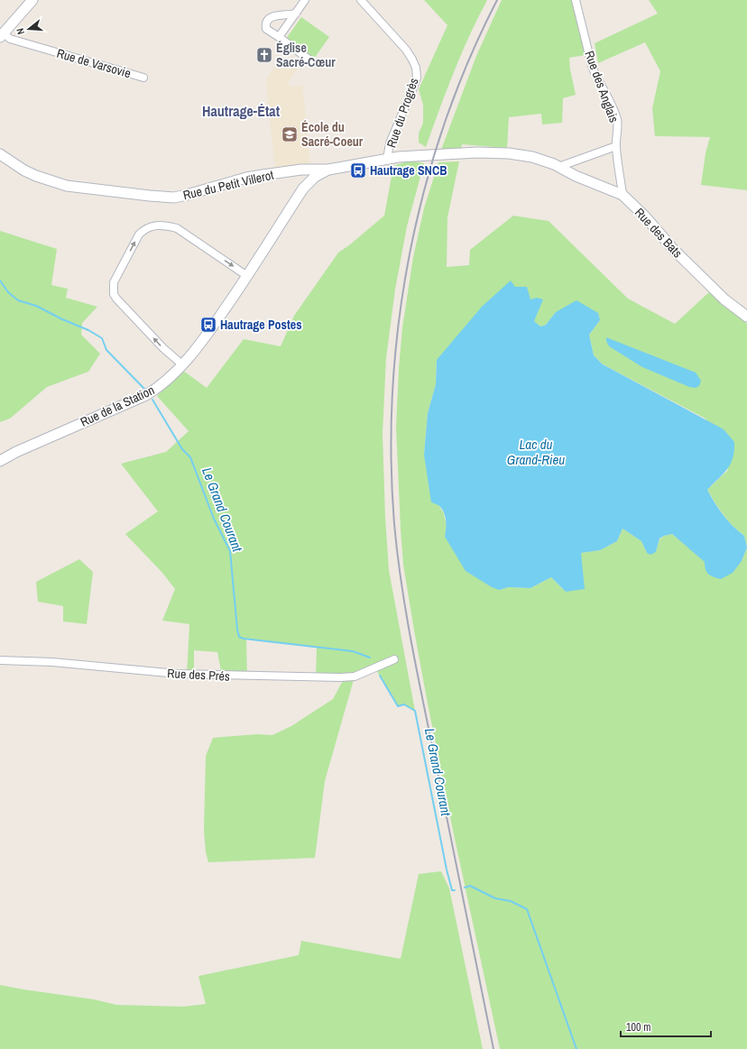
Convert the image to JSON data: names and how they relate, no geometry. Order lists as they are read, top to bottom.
{
  "streets": {
    "street": [
      "Rue de Varsovie",
      "Rue des Anglais",
      "Rue du Progrès",
      "Rue du Petit Villerot",
      "Rue des Bats",
      "Rue de la Station",
      "Rue des Prés"
    ]
  },
  "crossings": [
    ["Rue des Anglais", "Rue des Bats"],
    ["Rue du Progrès", "Rue du Petit Villerot"],
    ["Rue du Petit Villerot", "Rue des Bats"],
    ["Rue du Petit Villerot", "Rue de la Station"]
  ],
  "districts": ["Hautrage-État"],
  "water": ["Lac du Grand-Rieu", "Le Grand Courant"],
  "places": {
    "church": ["Église Sacré-Cœur"],
    "school or university": ["École du Sacré-Coeur"],
    "bus stop": ["Hautrage SNCB", "Hautrage Postes"]
  },
  "scale_bar": "100 m",
  "north": "left"
}
